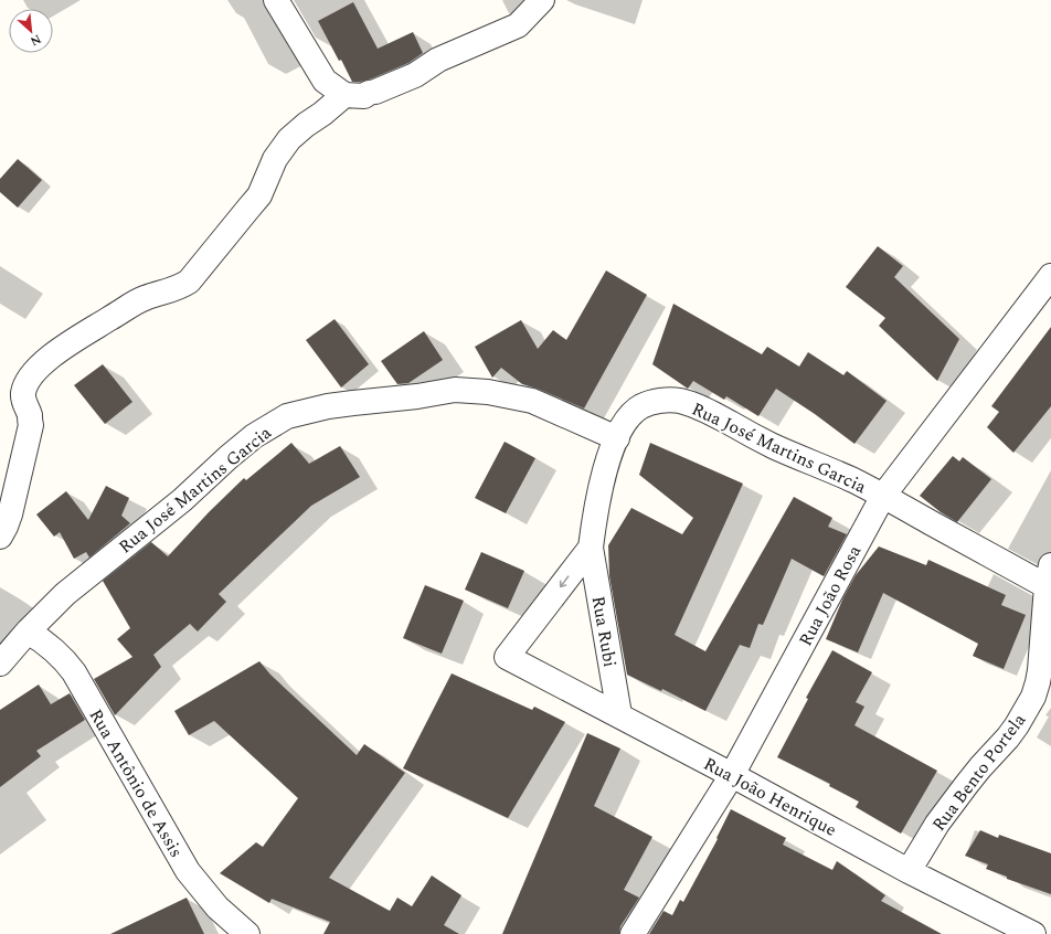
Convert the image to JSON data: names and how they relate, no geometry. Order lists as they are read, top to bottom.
{
  "streets": {
    "street": [
      "Rua José Martins Garcia",
      "Rua João Rosa",
      "Rua Rubi",
      "Rua Bento Portela",
      "Rua Antônio de Assis",
      "Rua João Henrique"
    ]
  },
  "crossings": [
    ["Rua José Martins Garcia", "Rua João Rosa"],
    ["Rua José Martins Garcia", "Rua Rubi"],
    ["Rua José Martins Garcia", "Rua Bento Portela"],
    ["Rua José Martins Garcia", "Rua Antônio de Assis"],
    ["Rua João Rosa", "Rua João Henrique"],
    ["Rua Rubi", "Rua João Henrique"],
    ["Rua Bento Portela", "Rua João Henrique"]
  ],
  "north": "bottom right"
}
